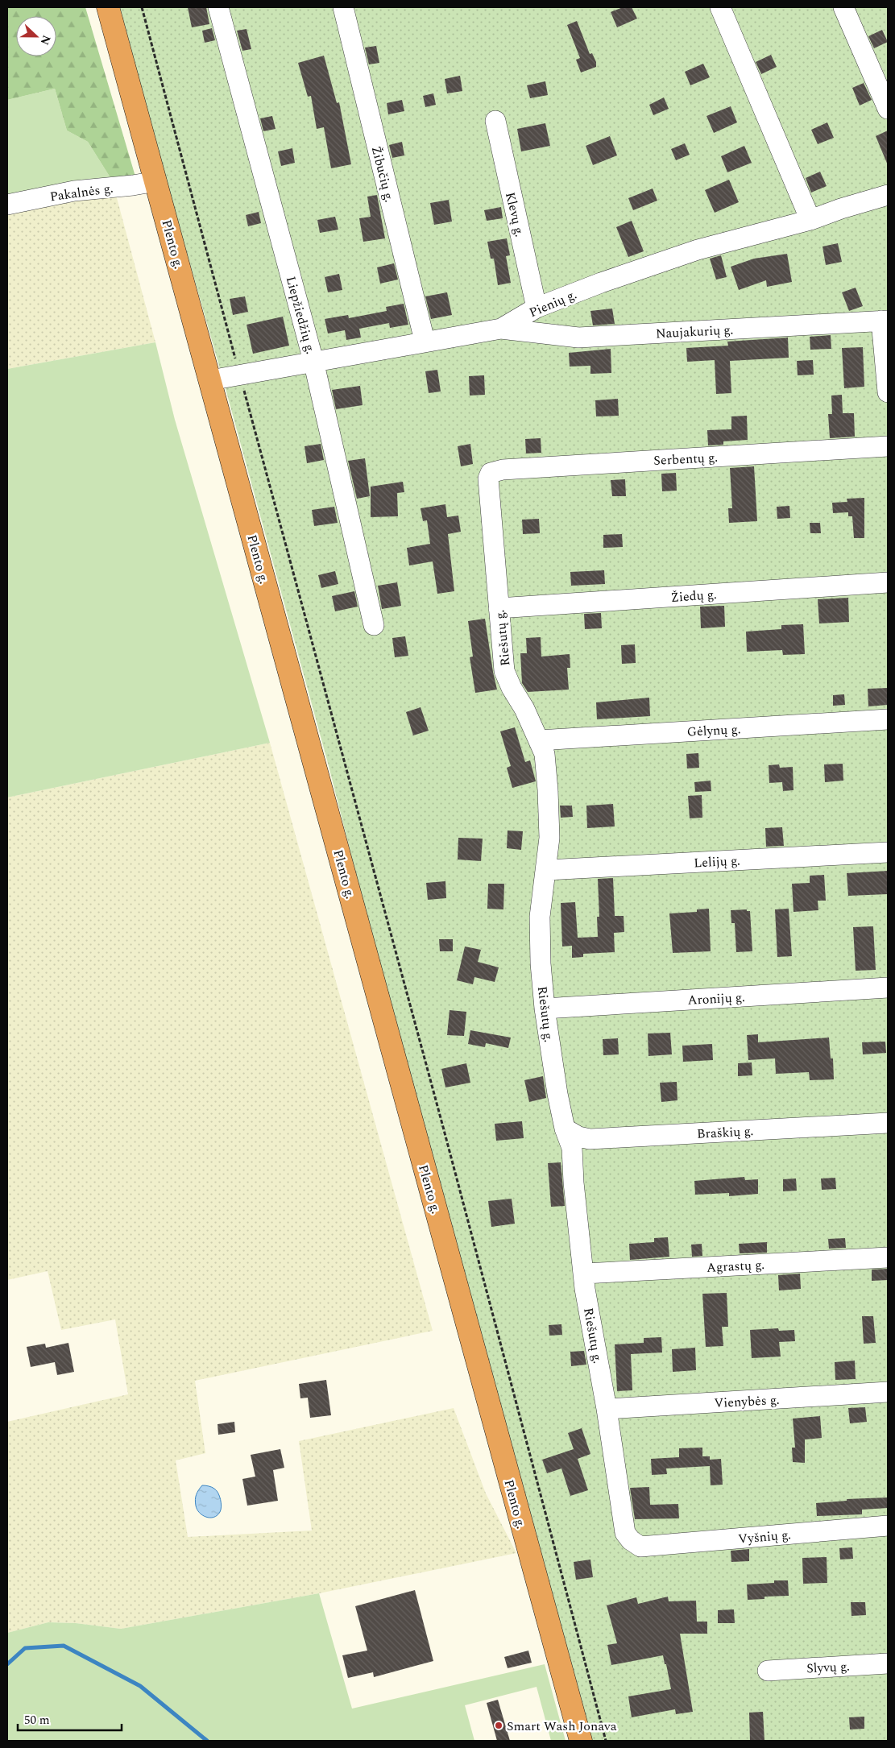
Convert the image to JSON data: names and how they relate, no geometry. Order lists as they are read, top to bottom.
{
  "streets": {
    "highway": ["Plento g."],
    "street": [
      "Žibučių g.",
      "Pakalnės g.",
      "Klevų g.",
      "Pienių g.",
      "Liepžiedžių g.",
      "Naujakurių g.",
      "Serbentų g.",
      "Žiedų g.",
      "Riešutų g.",
      "Gėlynų g.",
      "Lelijų g.",
      "Aronijų g.",
      "Braškių g.",
      "Agrastų g.",
      "Vienybės g.",
      "Vyšnių g.",
      "Slyvų g."
    ]
  },
  "crossings": [
    ["Žibučių g.", "Pienių g."],
    ["Pakalnės g.", "Plento g."],
    ["Klevų g.", "Pienių g."],
    ["Plento g.", "Pienių g."],
    ["Pienių g.", "Liepžiedžių g."],
    ["Pienių g.", "Naujakurių g."],
    ["Serbentų g.", "Riešutų g."],
    ["Žiedų g.", "Riešutų g."],
    ["Riešutų g.", "Gėlynų g."],
    ["Riešutų g.", "Lelijų g."],
    ["Riešutų g.", "Aronijų g."],
    ["Riešutų g.", "Braškių g."],
    ["Riešutų g.", "Agrastų g."],
    ["Riešutų g.", "Vienybės g."],
    ["Riešutų g.", "Vyšnių g."]
  ],
  "places": ["Smart Wash Jonava"],
  "scale_bar": "50 m",
  "north": "right"
}
